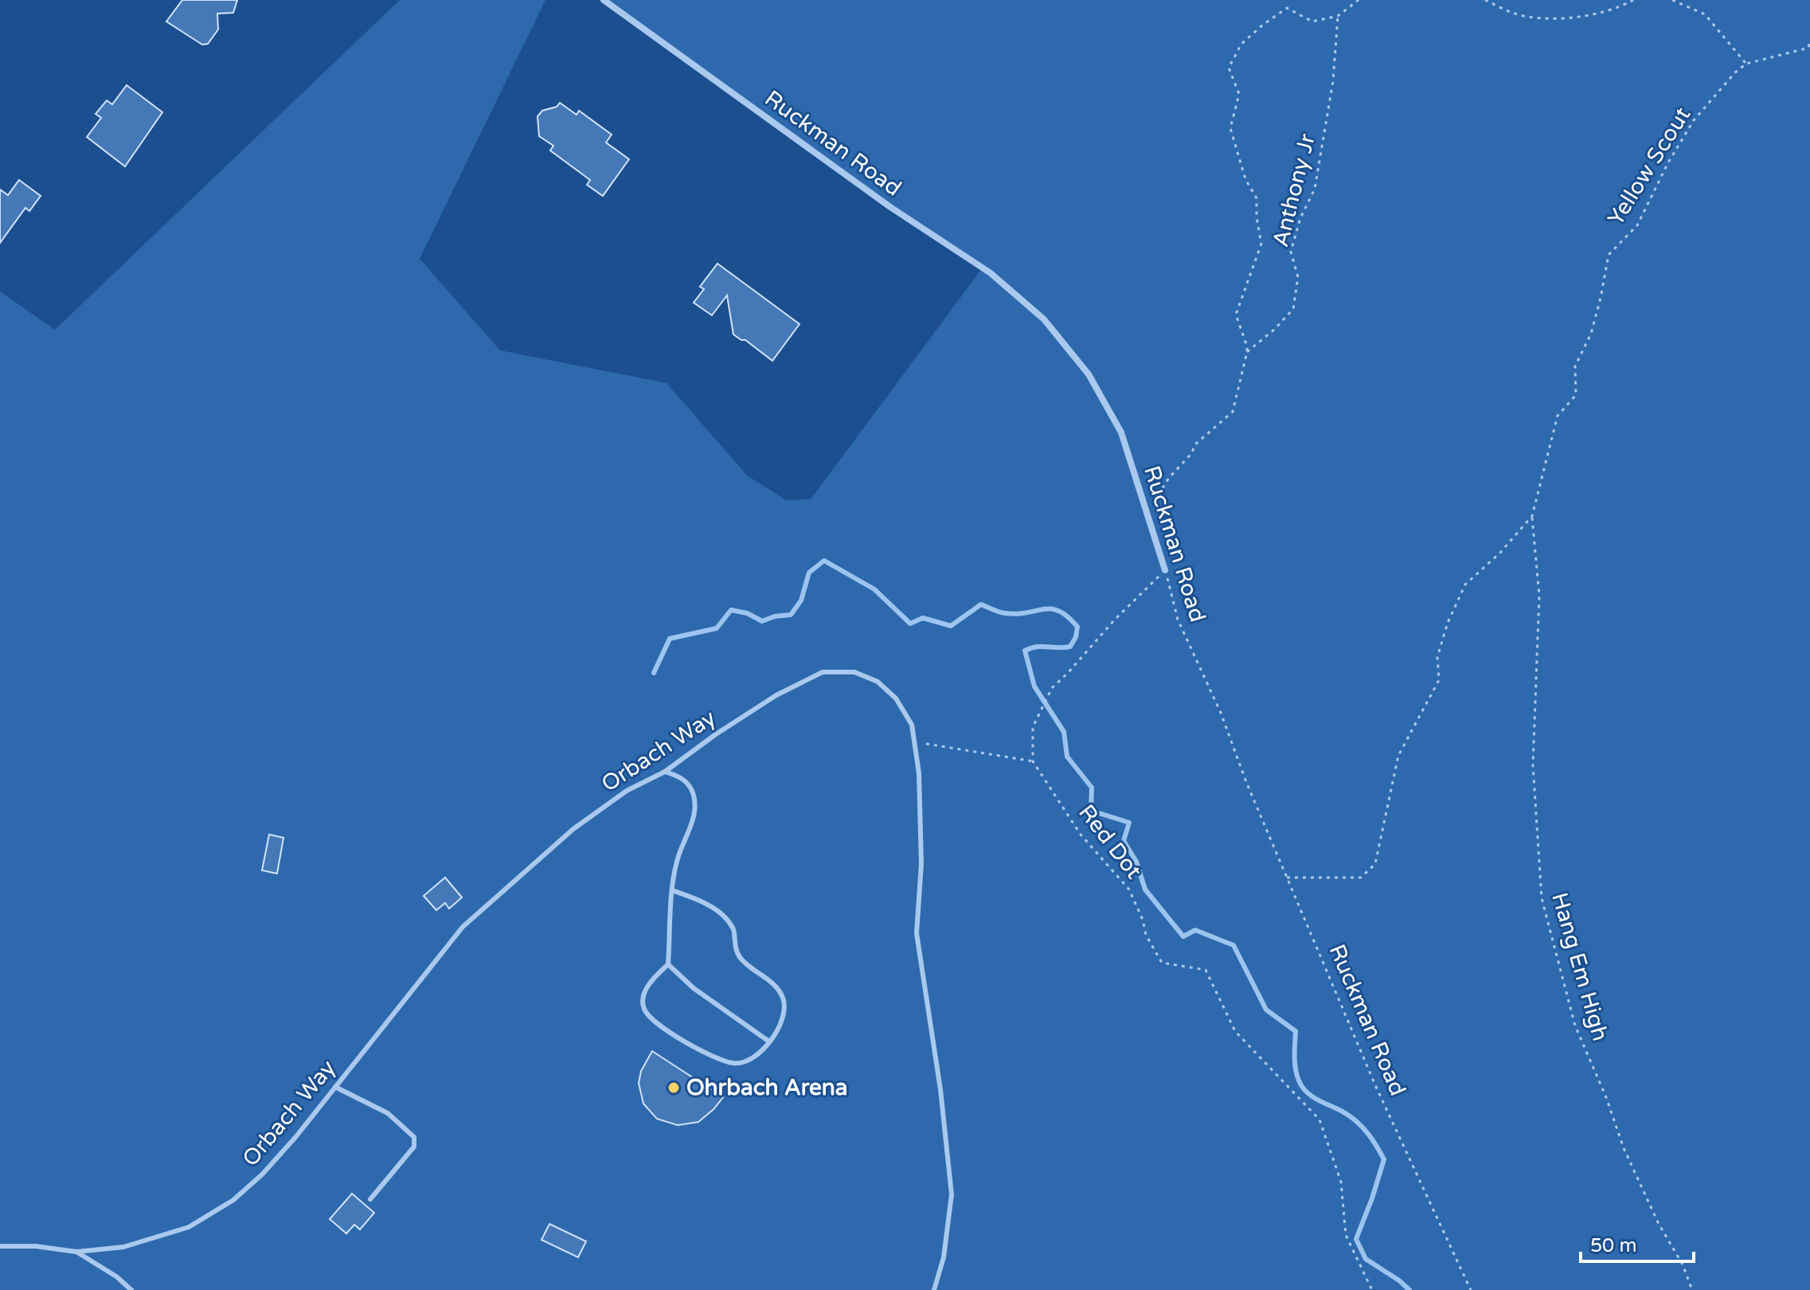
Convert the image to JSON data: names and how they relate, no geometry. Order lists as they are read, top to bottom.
{
  "streets": {
    "street": ["Ruckman Road"],
    "lane": ["Orbach Way"],
    "path": [
      "Yellow Scout",
      "Anthony Jr",
      "Red Dot",
      "Hang Em High"
    ]
  },
  "crossings": [
    ["Ruckman Road", "Yellow Scout"],
    ["Yellow Scout", "Hang Em High"]
  ],
  "places": ["Ohrbach Arena"],
  "scale_bar": "50 m"
}
